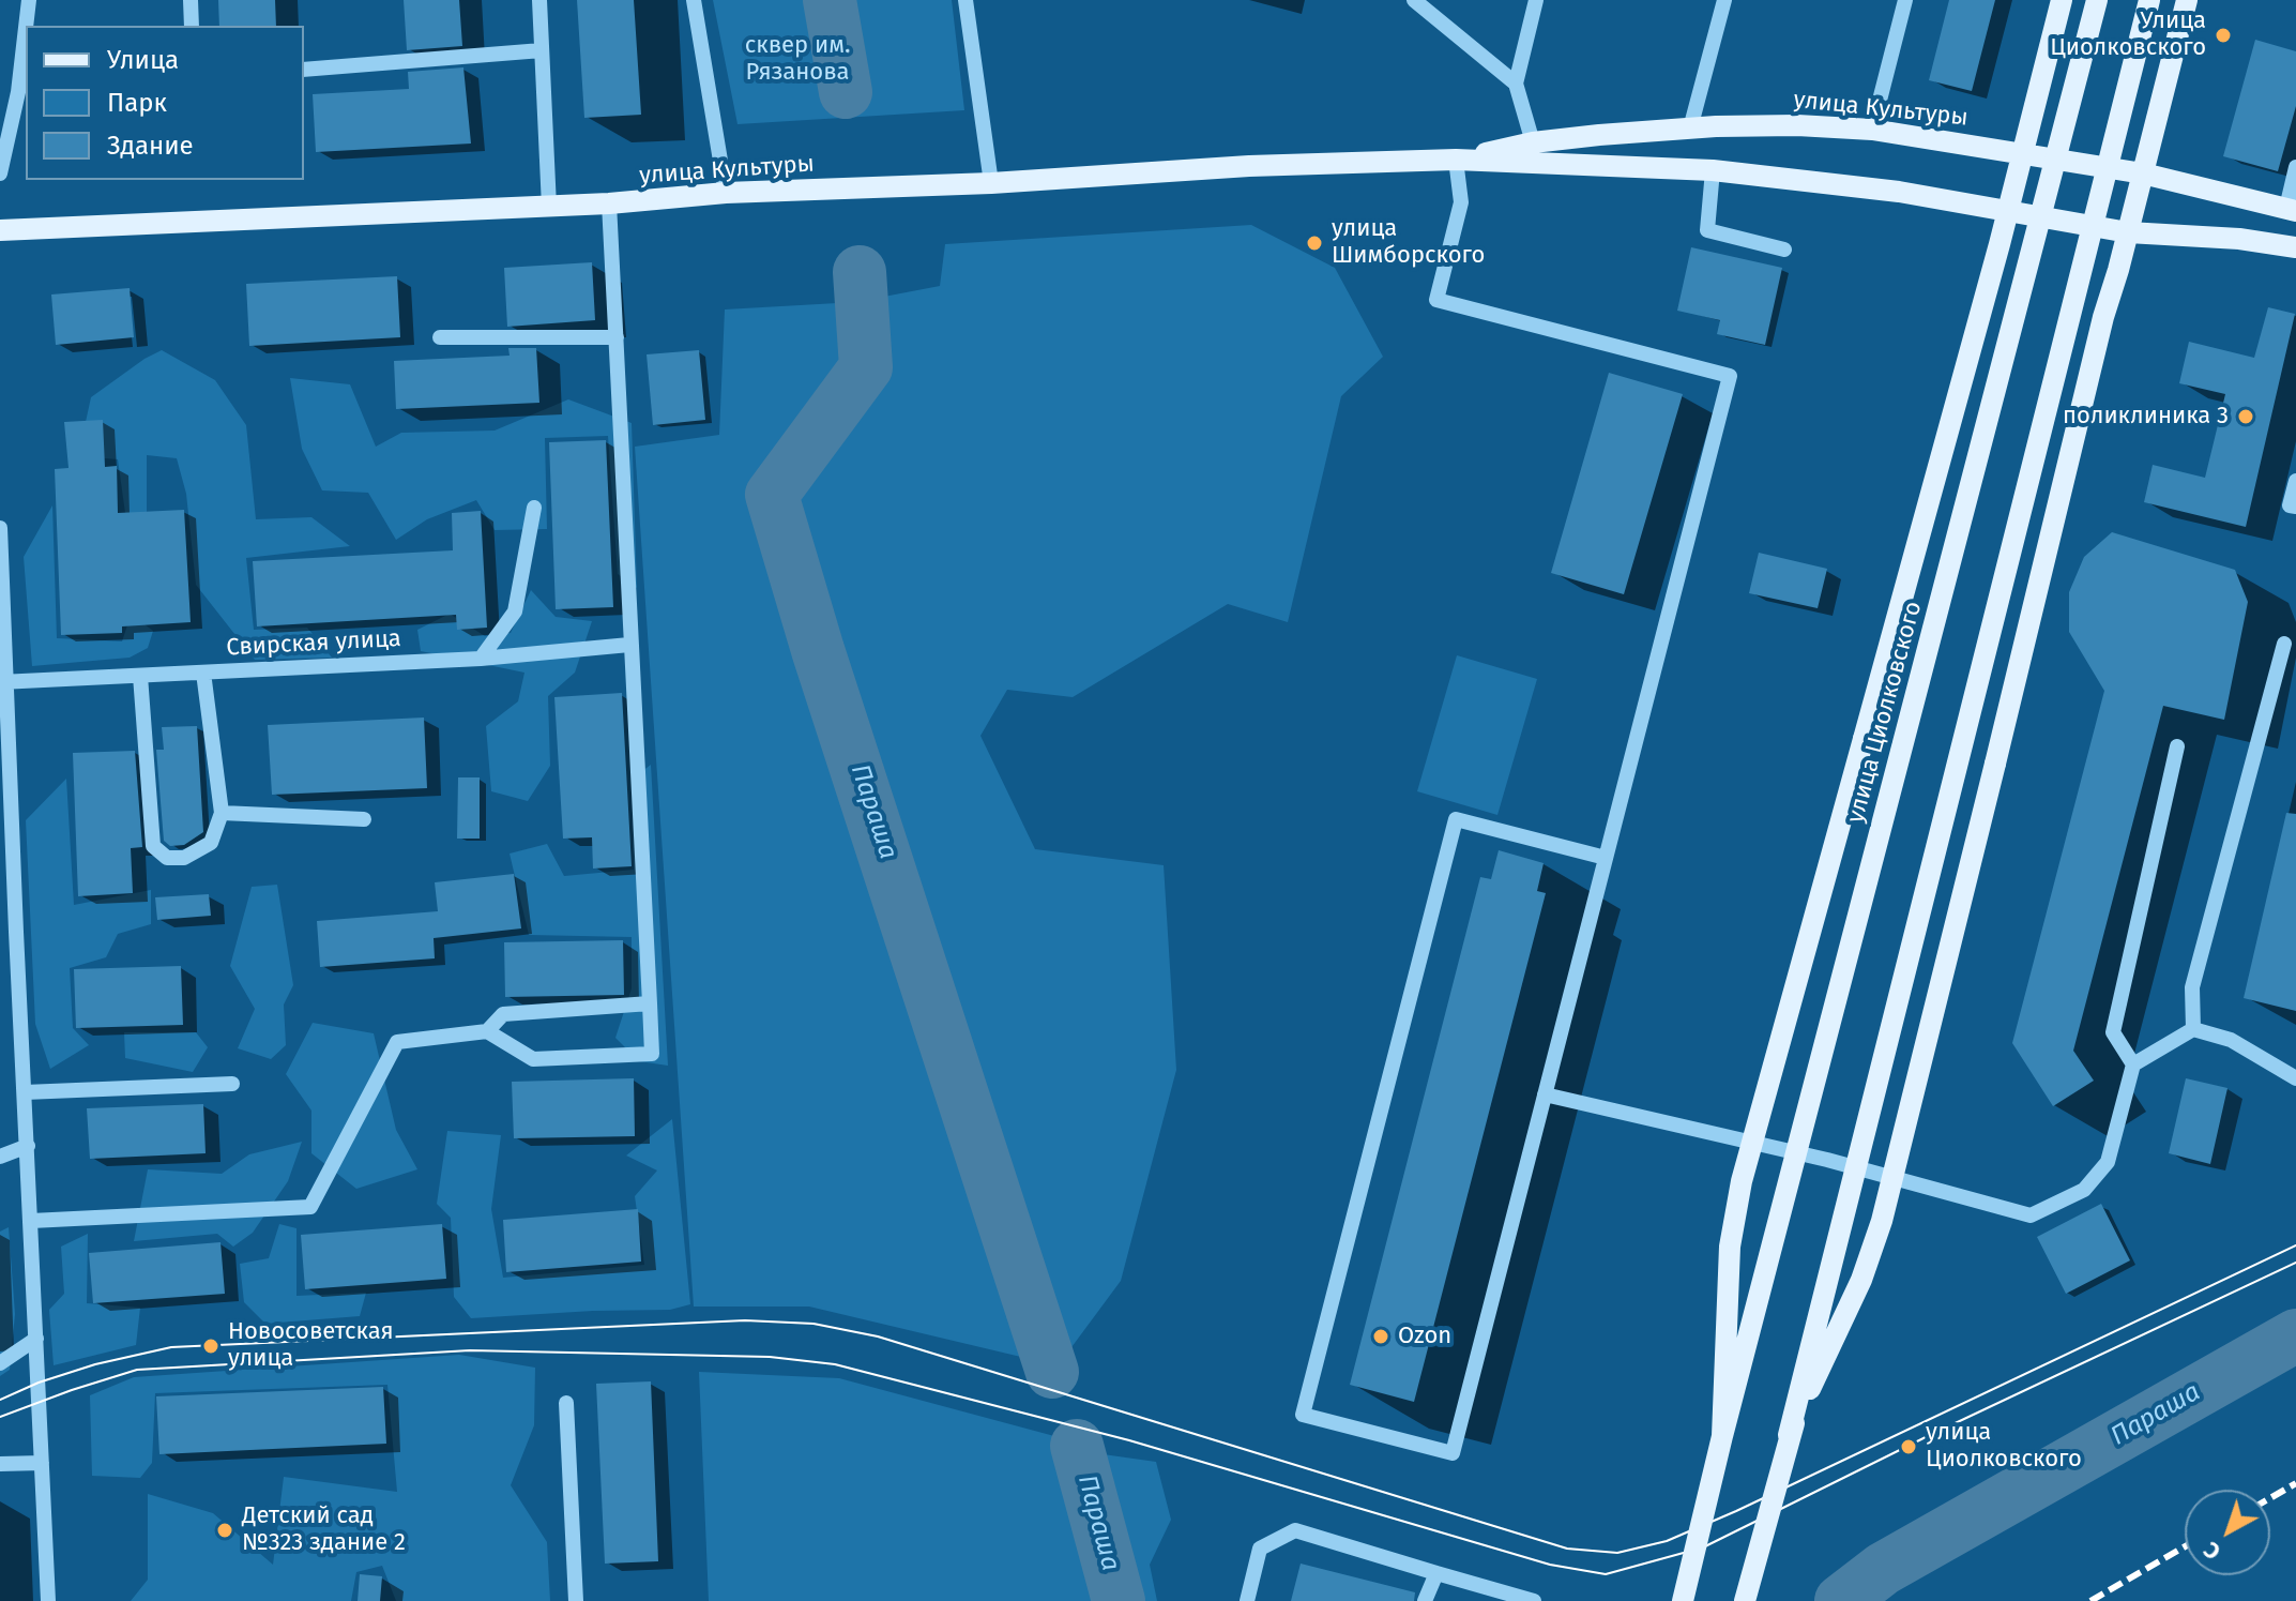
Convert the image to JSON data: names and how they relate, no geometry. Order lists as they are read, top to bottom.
{
  "streets": {
    "main road": ["улица Культуры", "улица Циолковского"],
    "street": ["Свирская улица"]
  },
  "water": ["Параша"],
  "parks": ["сквер им. Рязанова"],
  "places": [
    "Улица Циолковского",
    "улица Шимборского",
    "поликлиника 3",
    "Ozon",
    "Новосоветская улица",
    "улица Циолковского",
    "Детский сад №323 здание 2"
  ],
  "legend": ["Улица", "Парк", "Здание"],
  "north": "bottom left"
}
